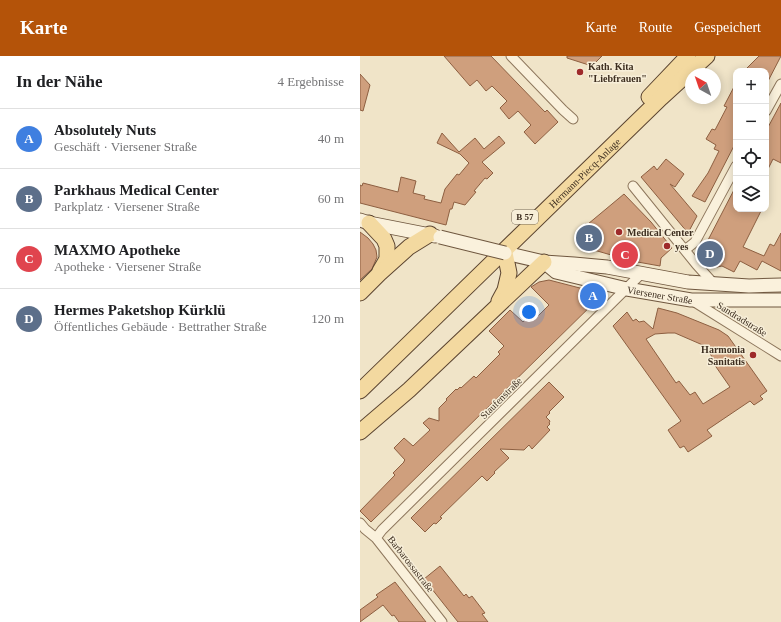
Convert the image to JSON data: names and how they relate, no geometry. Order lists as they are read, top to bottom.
{
  "streets": {
    "main road": ["Hermann-Piecq-Anlage", "B 57", "Viersener Straße"],
    "street": ["Sandradstraße", "Staufenstraße", "Barbarossastraße"]
  },
  "crossings": [
    ["Viersener Straße", "Sandradstraße"],
    ["Viersener Straße", "Staufenstraße"],
    ["Staufenstraße", "Barbarossastraße"]
  ],
  "places": [
    "Kath. Kita \"Liebfrauen\"",
    "Medical Center",
    "yes",
    "Harmonia Sanitatis"
  ],
  "north": "top left",
  "page": {
    "header": "Karte",
    "nav": ["Karte", "Route", "Gespeichert"],
    "heading": ["In der Nähe", "4 Ergebnisse"],
    "map_buttons": ["+", "−"],
    "list": [
      {
        "mark": "A",
        "name": "Absolutely Nuts",
        "note": "Geschäft · Viersener Straße",
        "value": "40 m"
      },
      {
        "mark": "B",
        "name": "Parkhaus Medical Center",
        "note": "Parkplatz · Viersener Straße",
        "value": "60 m"
      },
      {
        "mark": "C",
        "name": "MAXMO Apotheke",
        "note": "Apotheke · Viersener Straße",
        "value": "70 m"
      },
      {
        "mark": "D",
        "name": "Hermes Paketshop Kürklü",
        "note": "Öffentliches Gebäude · Bettrather Straße",
        "value": "120 m"
      }
    ],
    "pins": [
      "B",
      "D",
      "C",
      "A"
    ]
  }
}
